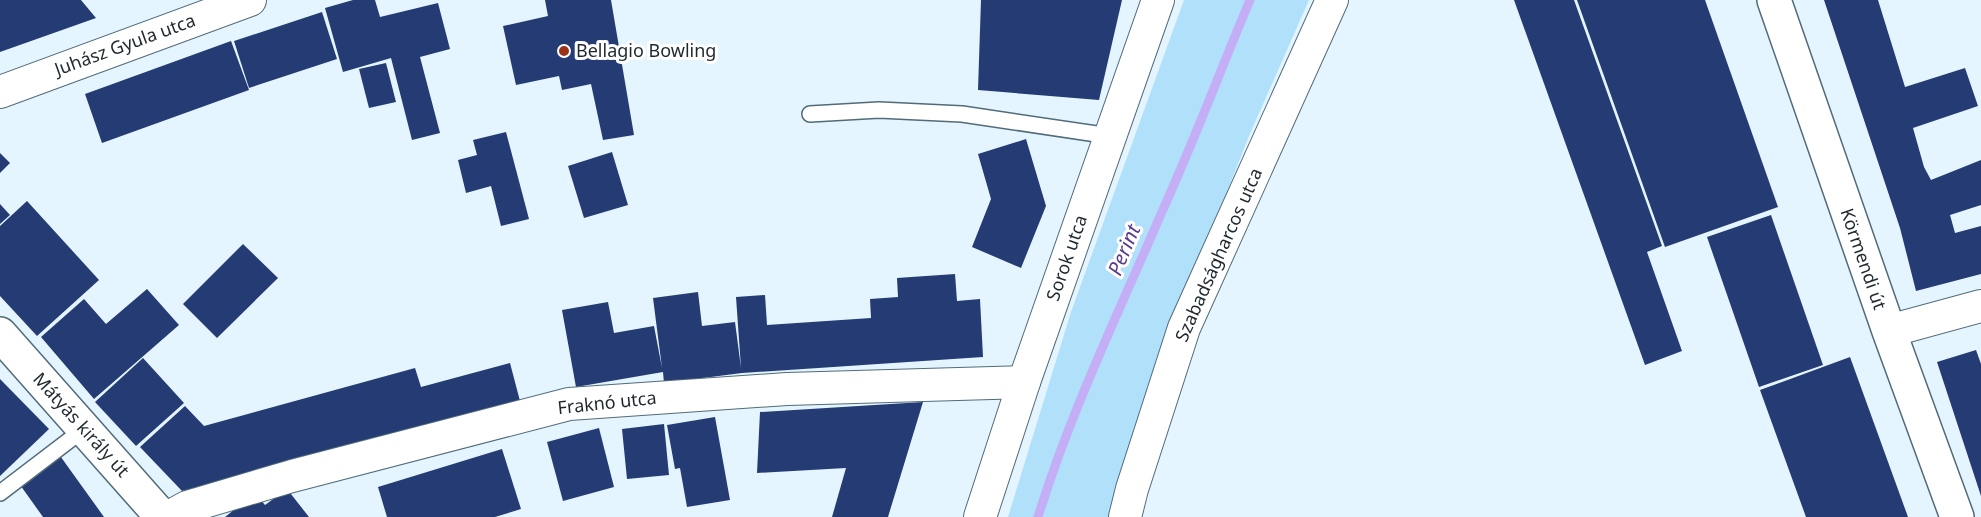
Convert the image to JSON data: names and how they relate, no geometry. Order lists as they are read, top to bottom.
{
  "streets": {
    "street": [
      "Juhász Gyula utca",
      "Szabadságharcos utca",
      "Sorok utca",
      "Körmendi út",
      "Fraknó utca",
      "Mátyás király út"
    ]
  },
  "crossings": [
    ["Sorok utca", "Fraknó utca"]
  ],
  "water": ["Perint"],
  "places": ["Bellagio Bowling"]
}
